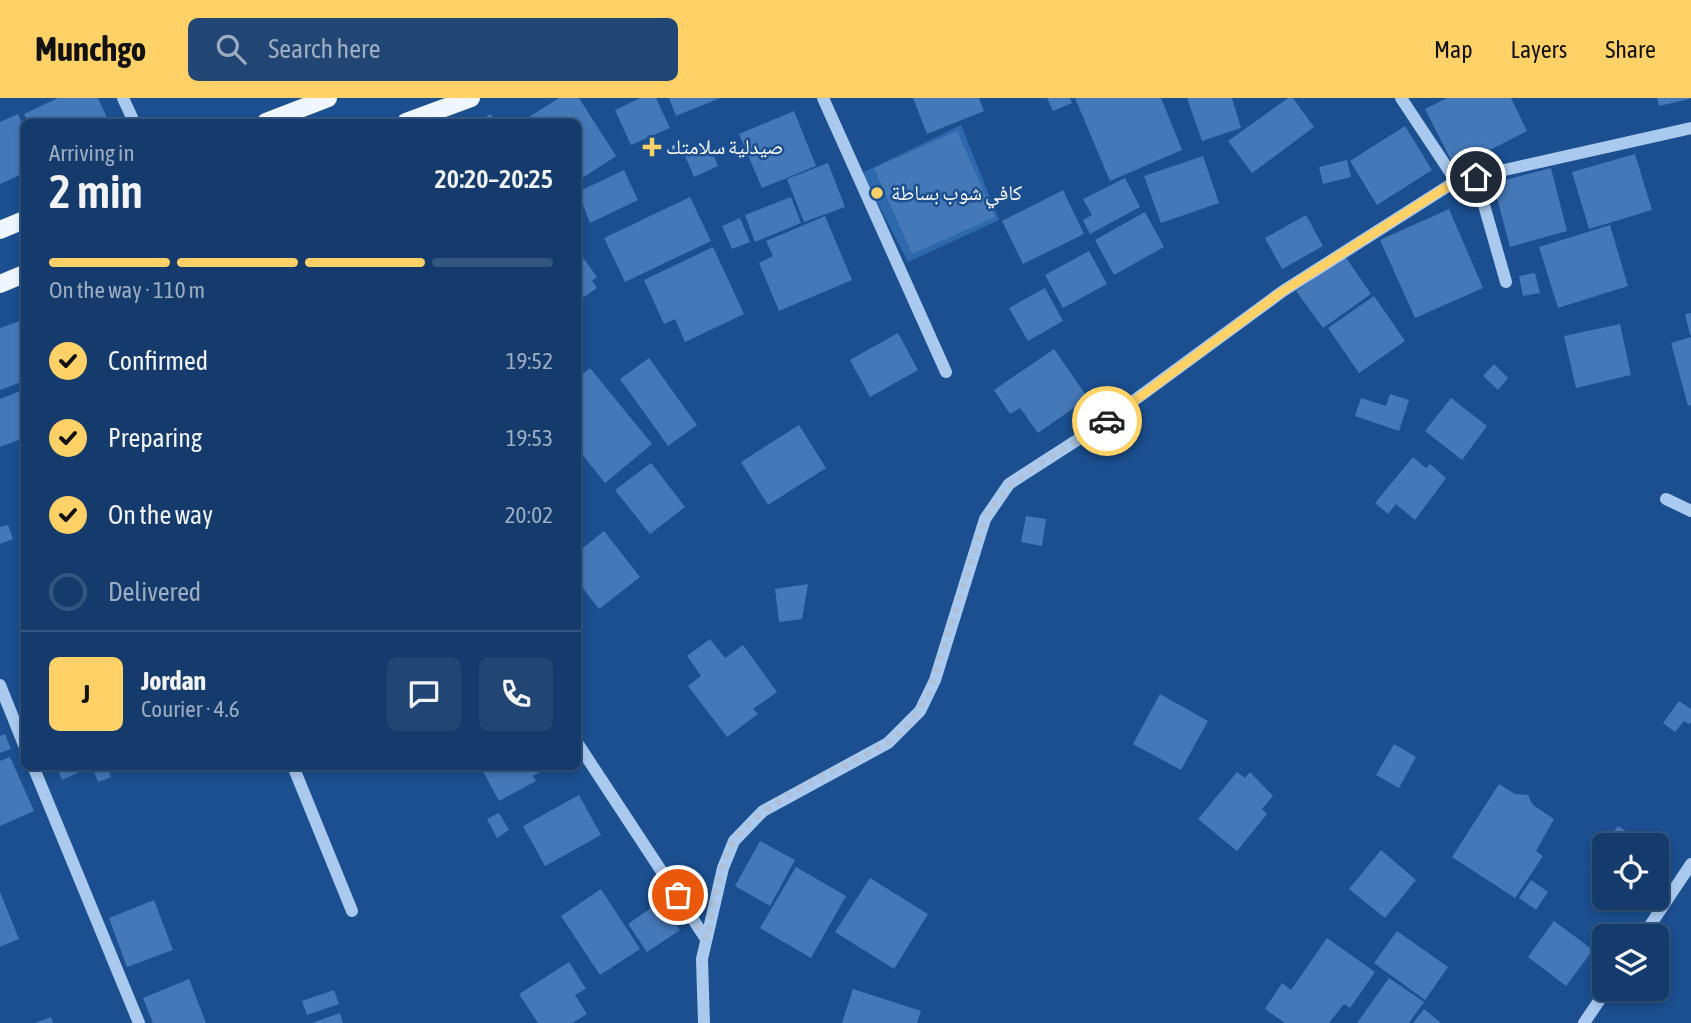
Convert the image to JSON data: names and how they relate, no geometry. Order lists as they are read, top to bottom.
{
  "places": {
    "health": ["صيدلية سلامتك"],
    "other": ["كافي شوب بساطة"]
  },
  "page": {
    "header": "Munchgo",
    "search": "Search here",
    "nav": ["Map", "Layers", "Share"],
    "heading": ["2 min", "Arriving in", "20:20–20:25"],
    "panel": ["Jordan", "Courier · 4.6"],
    "bar": "On the way · 110 m",
    "list": [
      ["Confirmed", "19:52"],
      ["Preparing", "19:53"],
      ["On the way", "20:02"],
      "Delivered"
    ],
    "round": "J"
  }
}
